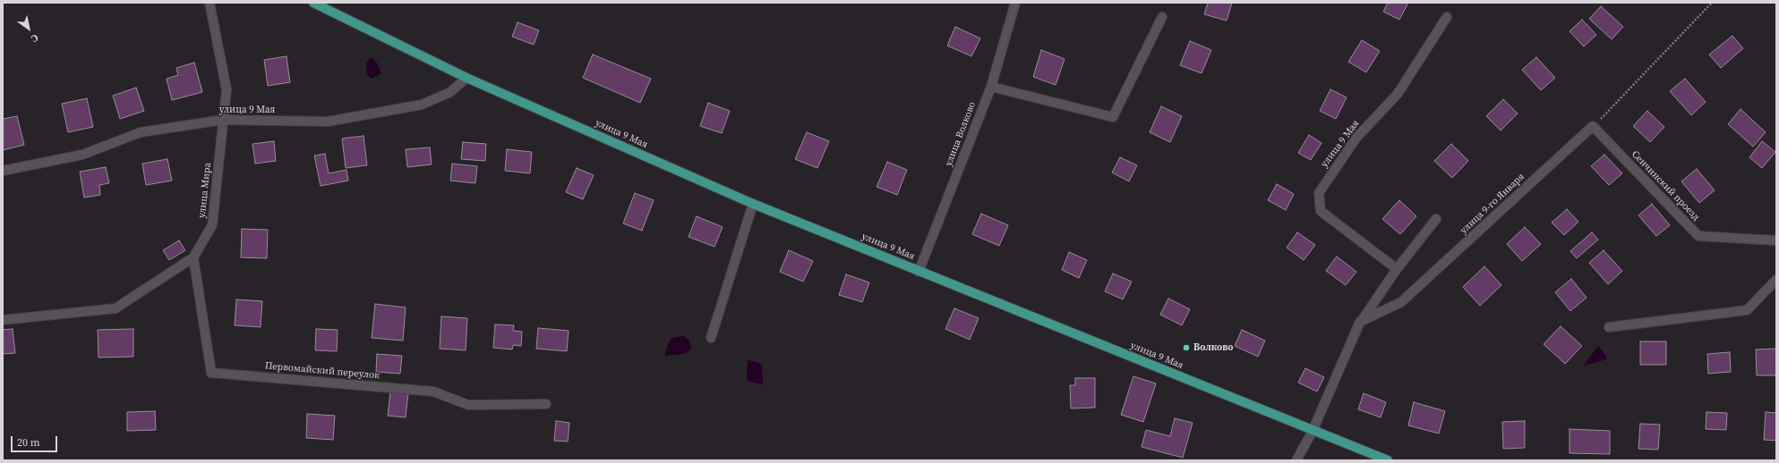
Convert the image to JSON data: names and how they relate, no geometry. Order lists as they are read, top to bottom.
{
  "streets": {
    "main road": ["улица 9 Мая"],
    "street": [
      "улица Волково",
      "Сенчинский проезд",
      "улица Мира",
      "улица 9-го Января",
      "Первомайский переулок"
    ]
  },
  "crossings": [
    ["улица 9 Мая", "улица Волково"],
    ["улица 9 Мая", "улица Мира"],
    ["Сенчинский проезд", "улица 9-го Января"],
    ["улица Мира", "Первомайский переулок"]
  ],
  "places": ["Волково"],
  "scale_bar": "20 m",
  "north": "bottom right"
}
